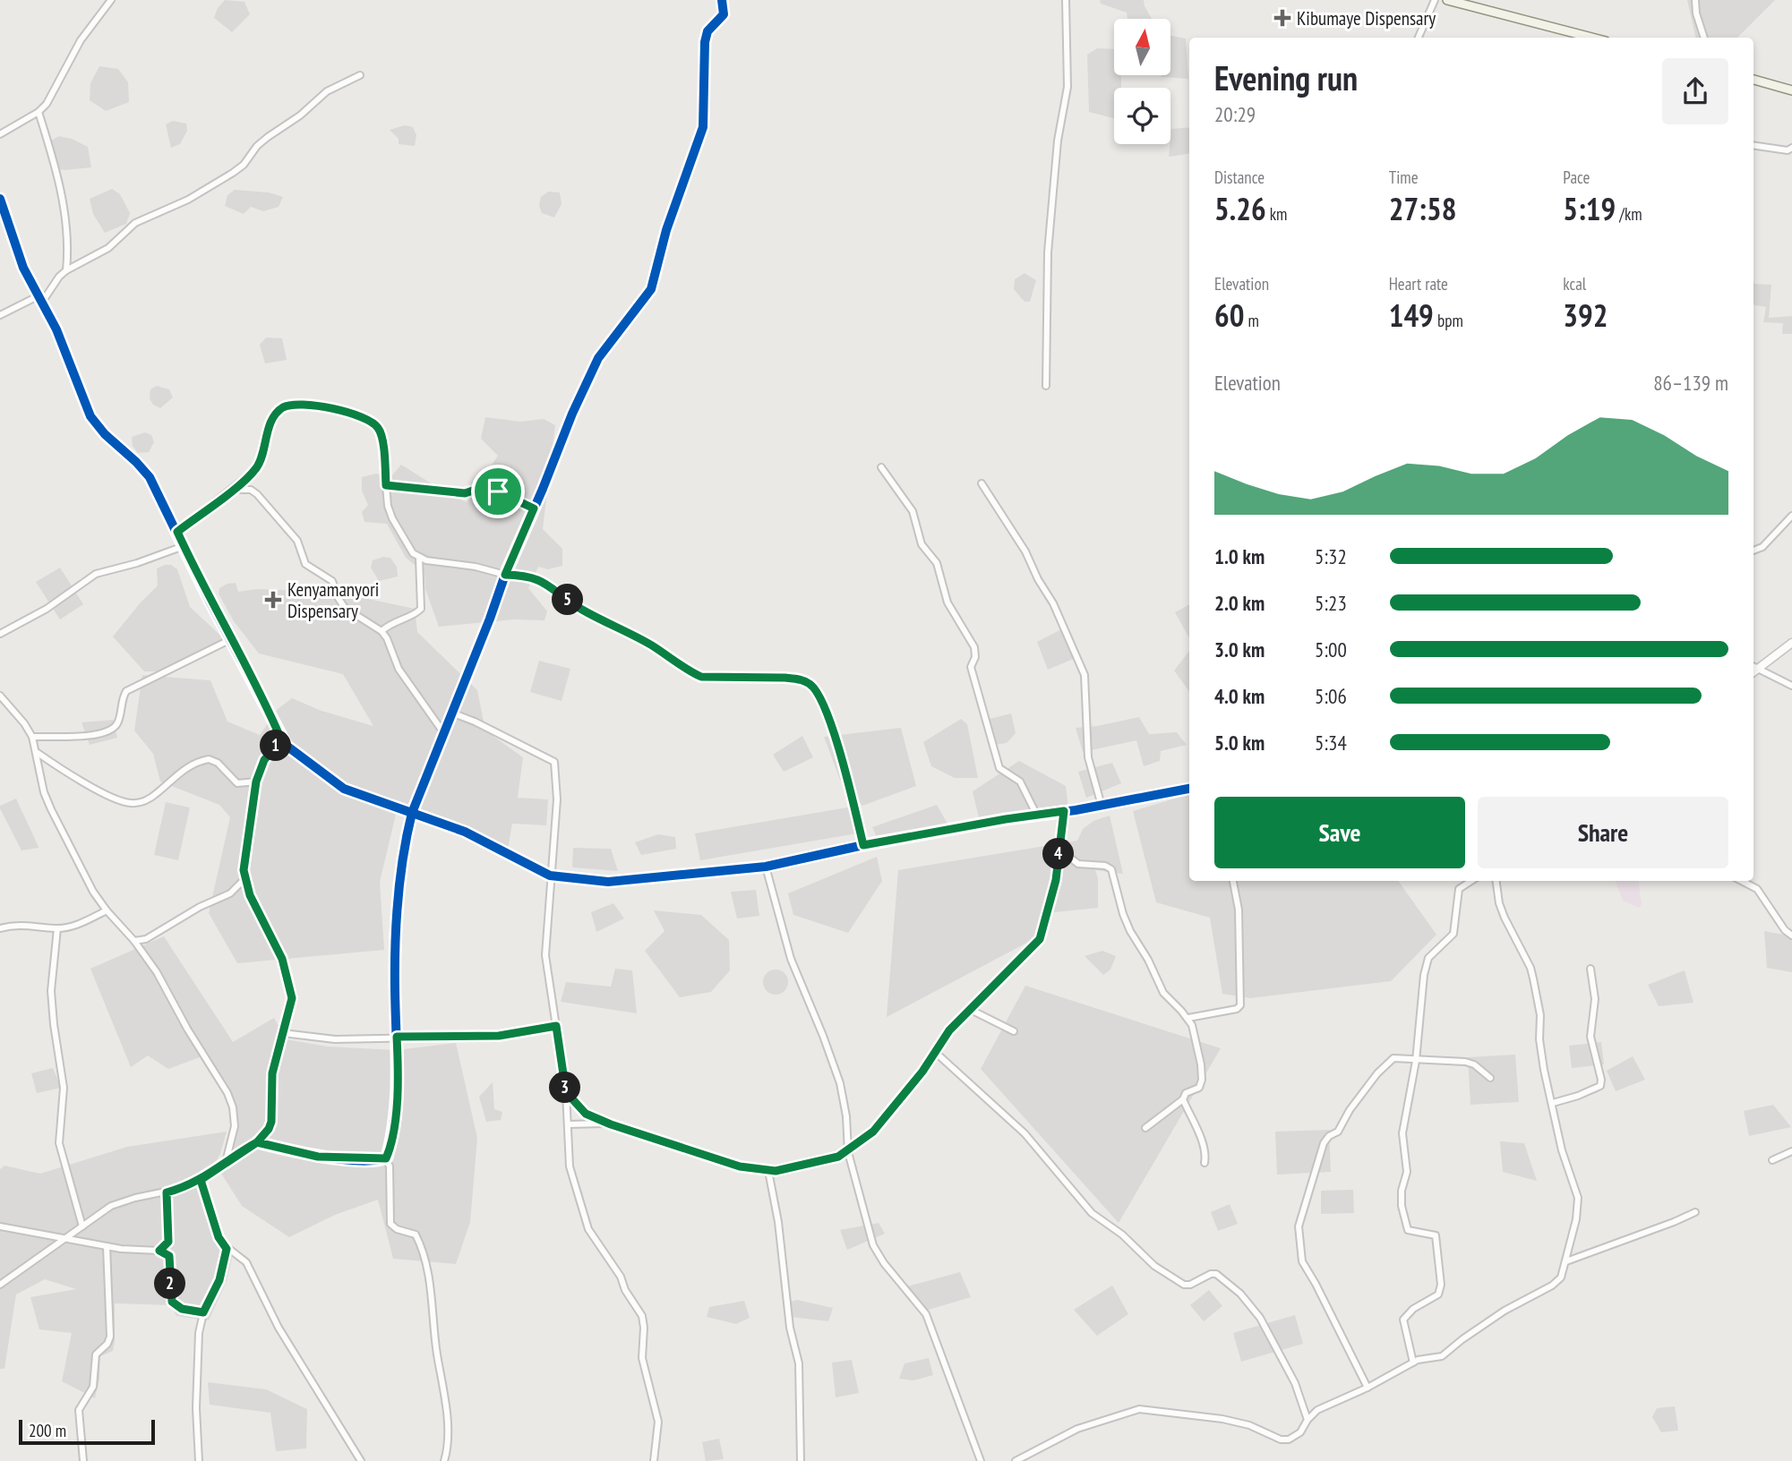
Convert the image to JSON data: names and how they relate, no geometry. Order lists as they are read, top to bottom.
{
  "places": {
    "health": ["Kibumaye Dispensary", "Kenyamanyori Dispensary"]
  },
  "scale_bar": "200 m",
  "north": "top",
  "page": {
    "heading": ["Evening run", "20:29"],
    "stats": [
      ["Distance", "5.26 km"],
      ["Time", "27:58"],
      ["Pace", "5:19 /km"],
      ["Elevation", "60 m"],
      ["Heart rate", "149 bpm"],
      ["kcal", "392"]
    ],
    "chart": ["Elevation", "86–139 m"],
    "list": [
      {
        "name": "1.0 km",
        "note": "5:32"
      },
      {
        "name": "2.0 km",
        "note": "5:23"
      },
      {
        "name": "3.0 km",
        "note": "5:00"
      },
      {
        "name": "4.0 km",
        "note": "5:06"
      },
      {
        "name": "5.0 km",
        "note": "5:34"
      }
    ],
    "pins": [
      "5",
      "1",
      "4",
      "3",
      "2"
    ],
    "buttons": ["Save", "Share"],
    "scale": "200 m"
  }
}
